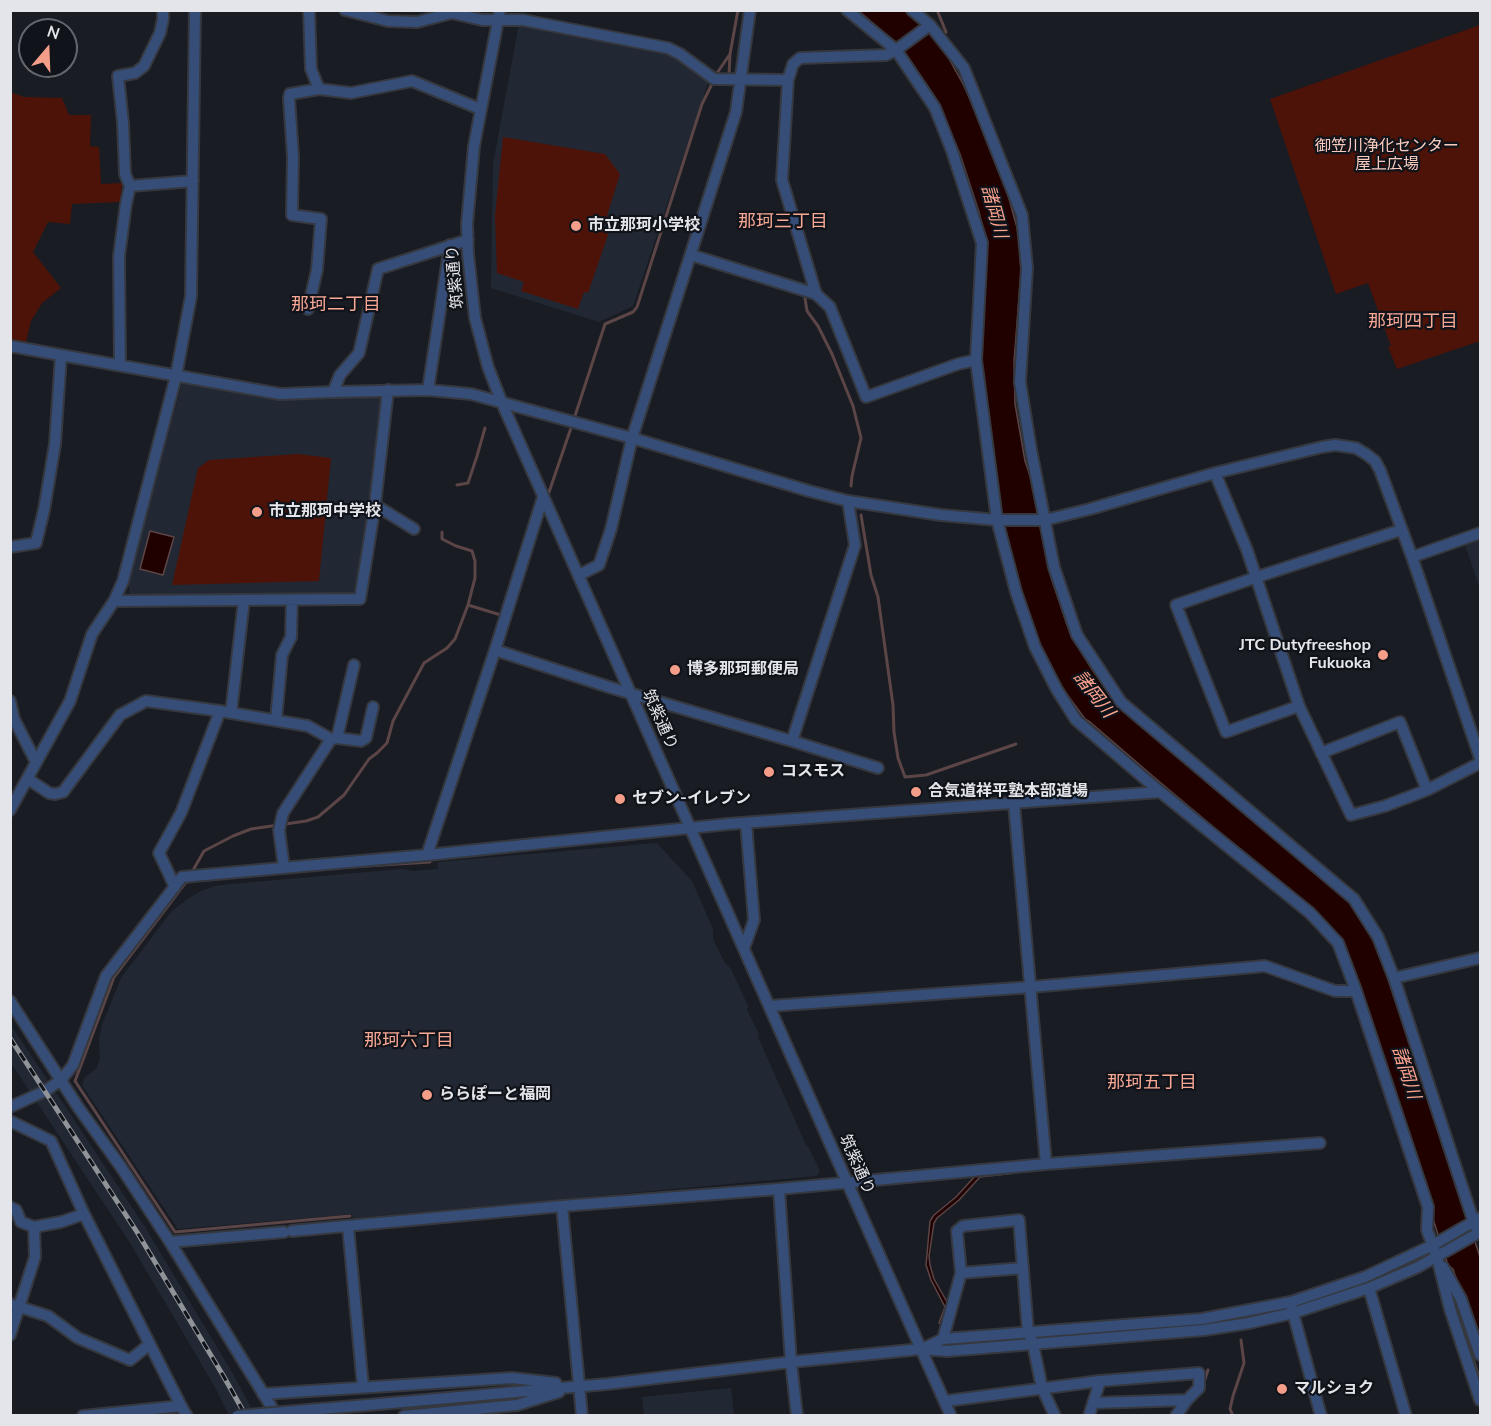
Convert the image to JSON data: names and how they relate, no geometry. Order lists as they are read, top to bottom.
{
  "streets": {
    "street": ["筑紫通り"]
  },
  "districts": [
    "那珂三丁目",
    "那珂二丁目",
    "那珂四丁目",
    "那珂六丁目",
    "那珂五丁目"
  ],
  "water": ["諸岡川"],
  "parks": ["御笠川浄化センター 屋上広場"],
  "places": [
    "市立那珂小学校",
    "市立那珂中学校",
    "JTC Dutyfreeshop Fukuoka",
    "博多那珂郵便局",
    "コスモス",
    "合気道祥平塾本部道場",
    "セブン-イレブン",
    "ららぽーと福岡",
    "マルショク"
  ],
  "north": "top"
}
